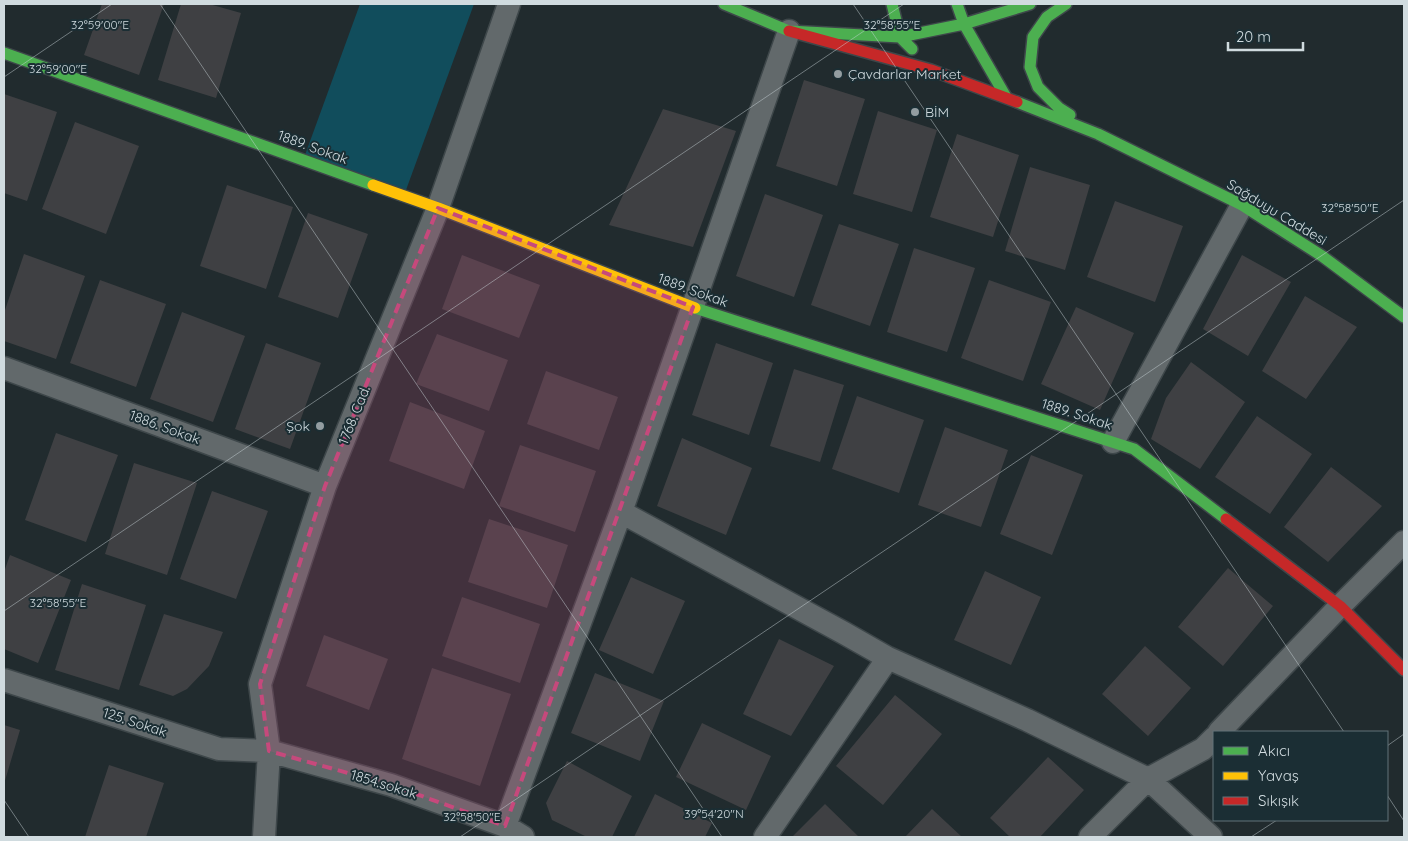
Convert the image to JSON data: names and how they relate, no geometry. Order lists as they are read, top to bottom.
{
  "streets": {
    "street": [
      "1889. Sokak",
      "Sağduyu Caddesi",
      "1768. Cad.",
      "1886. Sokak",
      "125. Sokak",
      "1854.sokak"
    ]
  },
  "crossings": [
    ["1889. Sokak", "1768. Cad."],
    ["1768. Cad.", "1886. Sokak"],
    ["1768. Cad.", "125. Sokak"],
    ["1768. Cad.", "1854.sokak"],
    ["125. Sokak", "1854.sokak"]
  ],
  "places": ["Çavdarlar Market", "BİM", "Şok"],
  "legend": ["Akıcı", "Yavaş", "Sıkışık"],
  "scale_bar": "20 m",
  "coordinates": [
    "32°59'00\"E",
    "32°58'55\"E",
    "32°58'50\"E",
    "39°54'20\"N"
  ]
}
